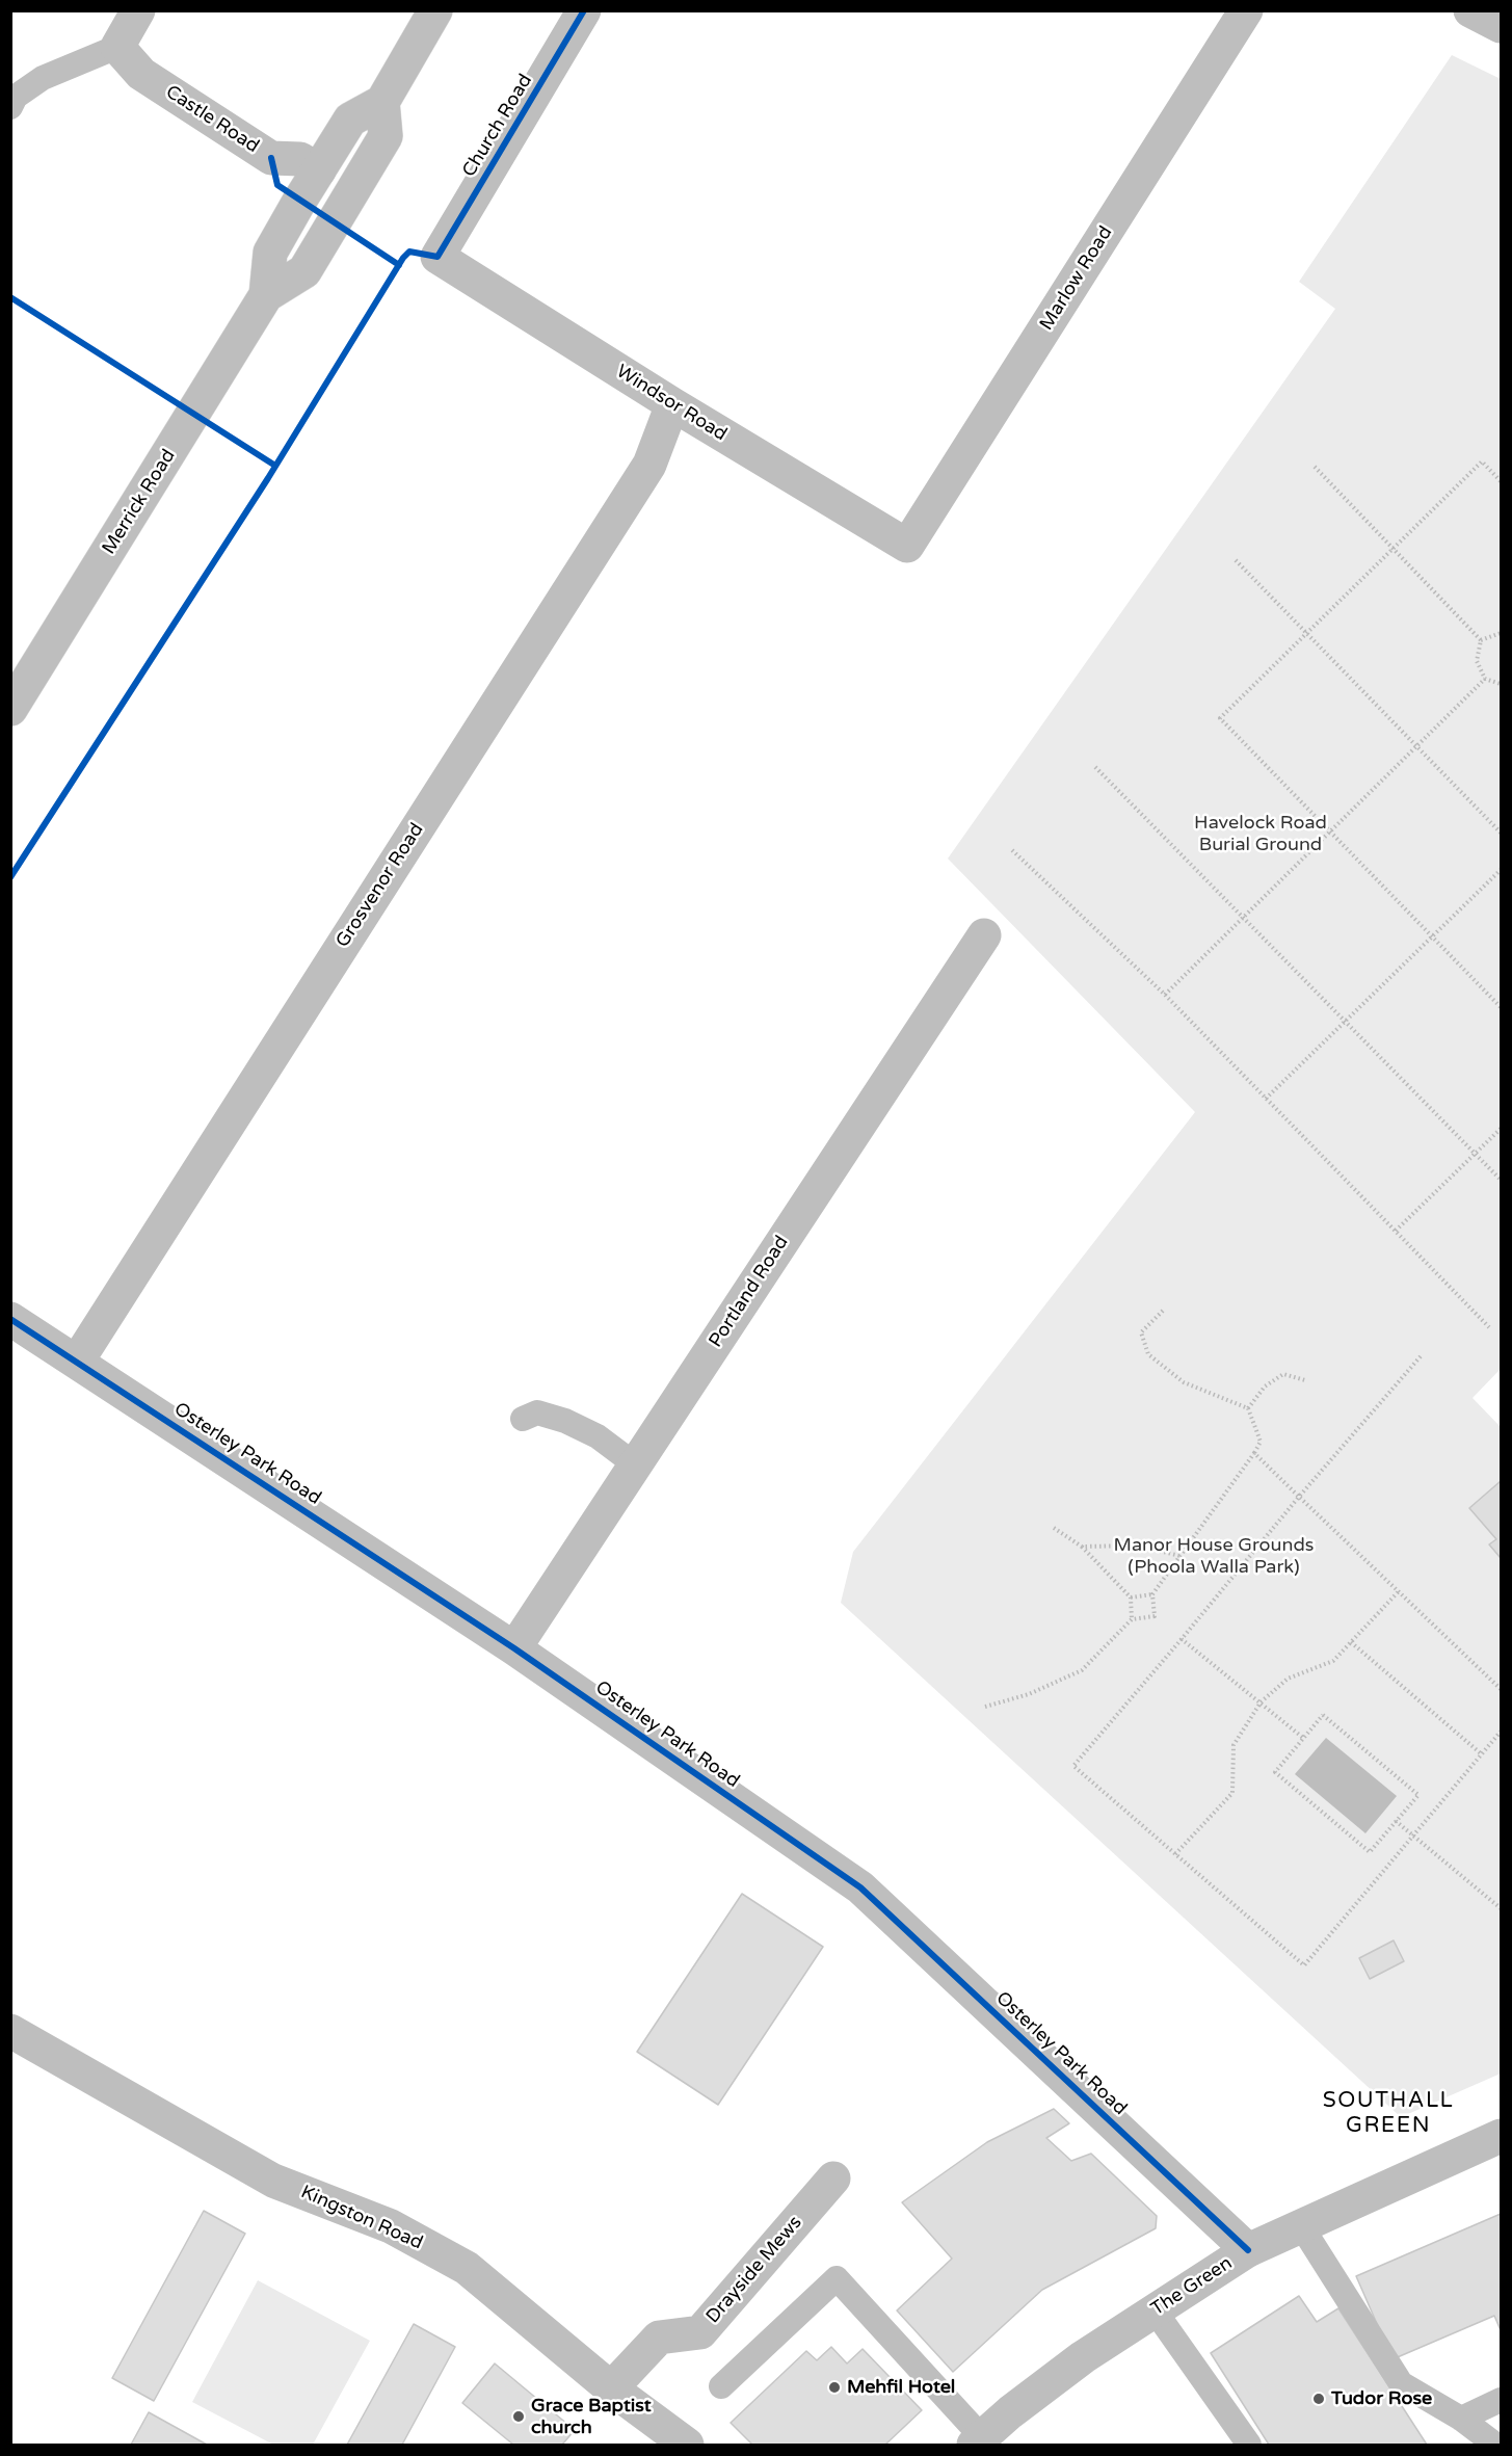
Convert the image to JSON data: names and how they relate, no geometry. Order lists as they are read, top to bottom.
{
  "streets": {
    "street": [
      "Castle Road",
      "Church Road",
      "Marlow Road",
      "Windsor Road",
      "Merrick Road",
      "Grosvenor Road",
      "Portland Road",
      "Osterley Park Road",
      "Kingston Road",
      "Drayside Mews",
      "The Green"
    ]
  },
  "crossings": [
    ["Castle Road", "Merrick Road"],
    ["Church Road", "Windsor Road"],
    ["Marlow Road", "Windsor Road"],
    ["Windsor Road", "Grosvenor Road"],
    ["Grosvenor Road", "Osterley Park Road"],
    ["Portland Road", "Osterley Park Road"],
    ["Osterley Park Road", "The Green"],
    ["Kingston Road", "Drayside Mews"]
  ],
  "districts": ["SOUTHALL GREEN"],
  "parks": ["Havelock Road Burial Ground", "Manor House Grounds (Phoola Walla Park)"],
  "places": ["Mehfil Hotel", "Tudor Rose", "Grace Baptist church"]
}
